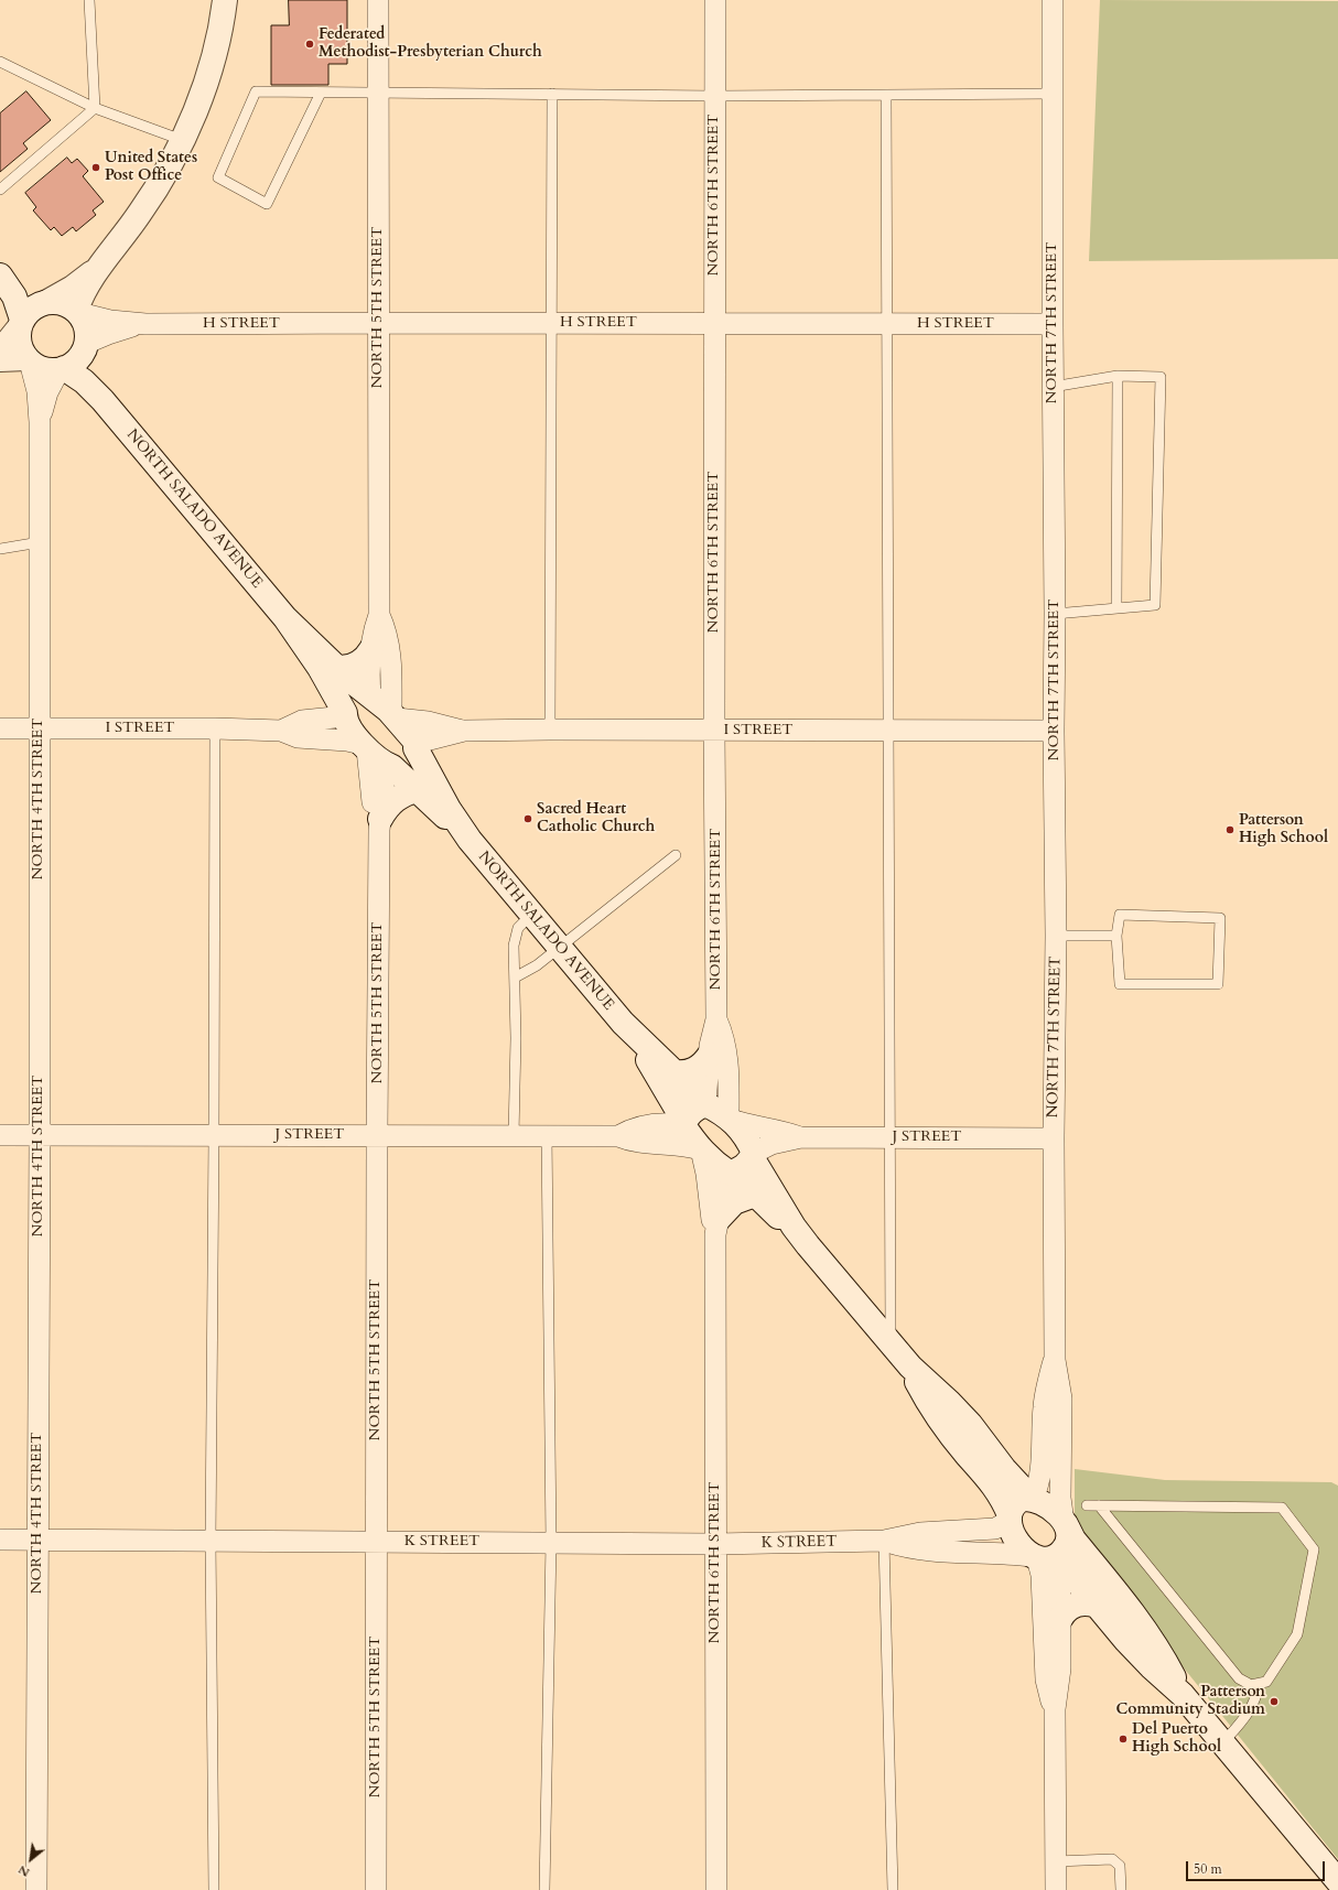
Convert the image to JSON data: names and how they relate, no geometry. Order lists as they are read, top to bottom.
{
  "streets": {
    "main road": ["NORTH SALADO AVENUE"],
    "street": [
      "NORTH 6TH STREET",
      "NORTH 5TH STREET",
      "H STREET",
      "NORTH 7TH STREET",
      "I STREET",
      "NORTH 4TH STREET",
      "J STREET",
      "K STREET"
    ]
  },
  "crossings": [
    ["NORTH 6TH STREET", "H STREET"],
    ["NORTH 6TH STREET", "NORTH SALADO AVENUE"],
    ["NORTH 6TH STREET", "I STREET"],
    ["NORTH 6TH STREET", "J STREET"],
    ["NORTH 6TH STREET", "K STREET"],
    ["NORTH 5TH STREET", "H STREET"],
    ["NORTH 5TH STREET", "NORTH SALADO AVENUE"],
    ["NORTH 5TH STREET", "I STREET"],
    ["NORTH 5TH STREET", "J STREET"],
    ["NORTH 5TH STREET", "K STREET"],
    ["H STREET", "NORTH 7TH STREET"],
    ["H STREET", "NORTH SALADO AVENUE"],
    ["H STREET", "NORTH 4TH STREET"],
    ["NORTH 7TH STREET", "NORTH SALADO AVENUE"],
    ["NORTH 7TH STREET", "I STREET"],
    ["NORTH 7TH STREET", "J STREET"],
    ["NORTH 7TH STREET", "K STREET"],
    ["NORTH SALADO AVENUE", "I STREET"],
    ["NORTH SALADO AVENUE", "NORTH 4TH STREET"],
    ["NORTH SALADO AVENUE", "J STREET"],
    ["NORTH SALADO AVENUE", "K STREET"],
    ["I STREET", "NORTH 4TH STREET"],
    ["NORTH 4TH STREET", "J STREET"],
    ["NORTH 4TH STREET", "K STREET"]
  ],
  "places": [
    "Federated Methodist-Presbyterian Church",
    "United States Post Office",
    "Sacred Heart Catholic Church",
    "Patterson High School",
    "Patterson Community Stadium",
    "Del Puerto High School"
  ],
  "scale_bar": "50 m",
  "north": "bottom left"
}
